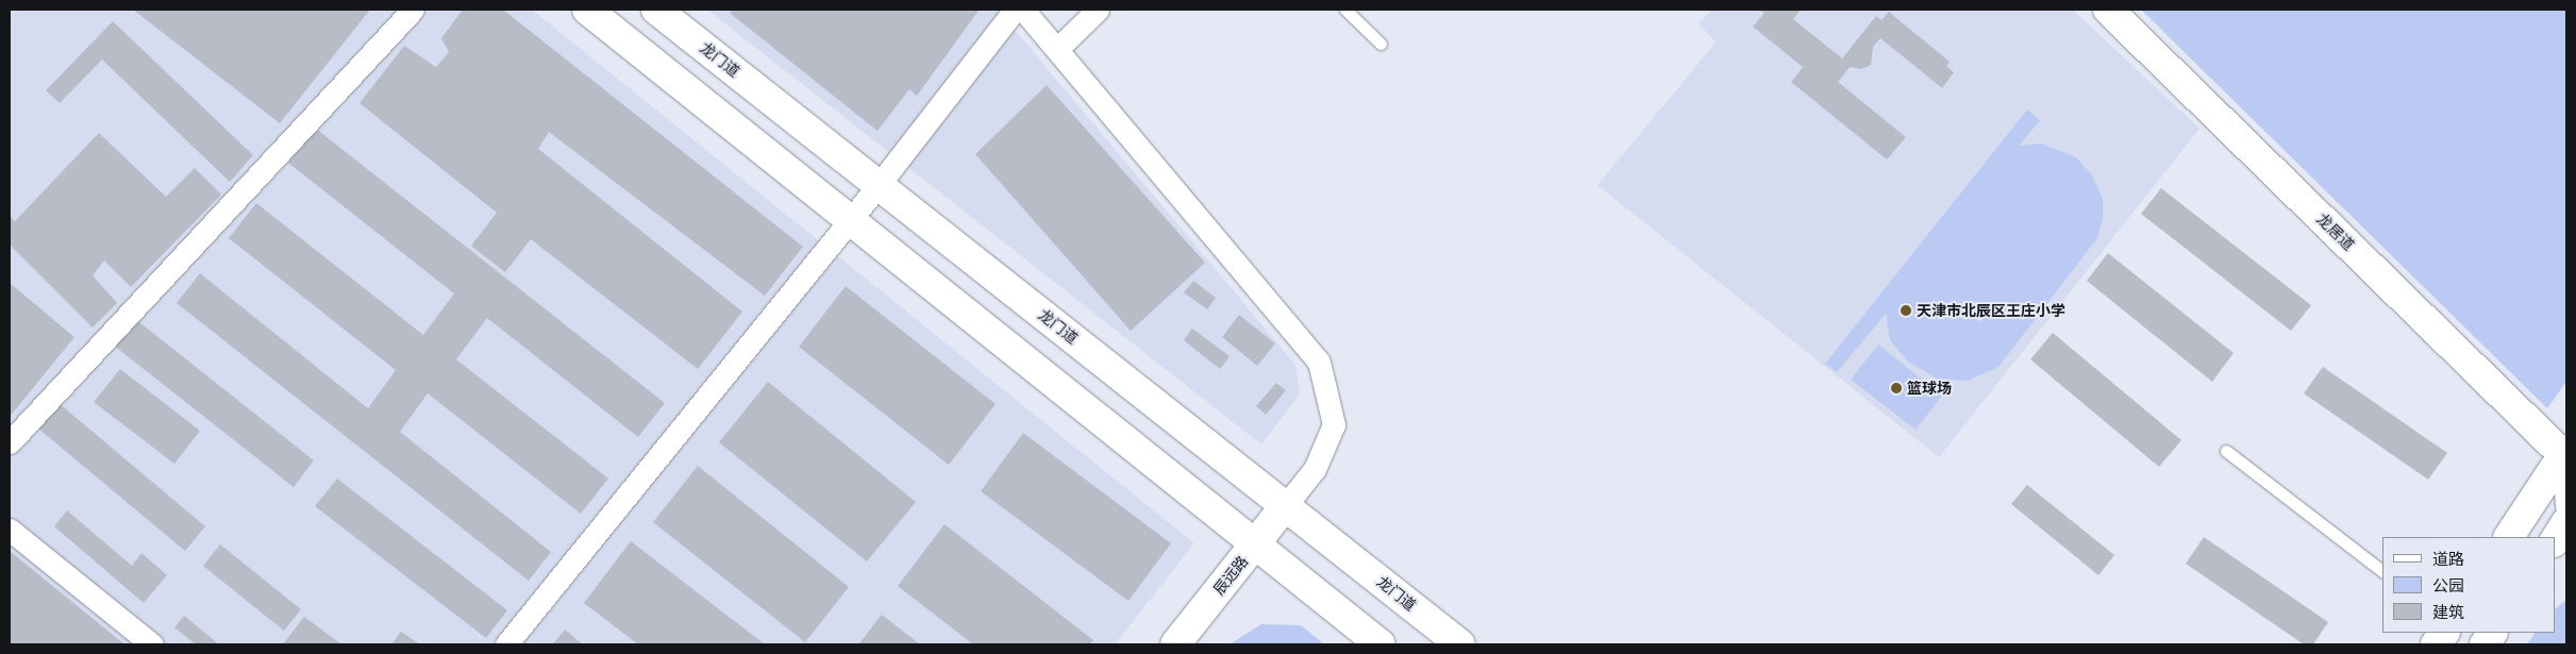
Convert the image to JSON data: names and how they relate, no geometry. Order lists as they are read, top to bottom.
{
  "streets": {
    "main road": ["龙门道", "龙居道", "辰远路"]
  },
  "crossings": [
    ["龙门道", "辰远路"]
  ],
  "places": ["天津市北辰区王庄小学", "篮球场"],
  "legend": ["道路", "公园", "建筑"]
}
